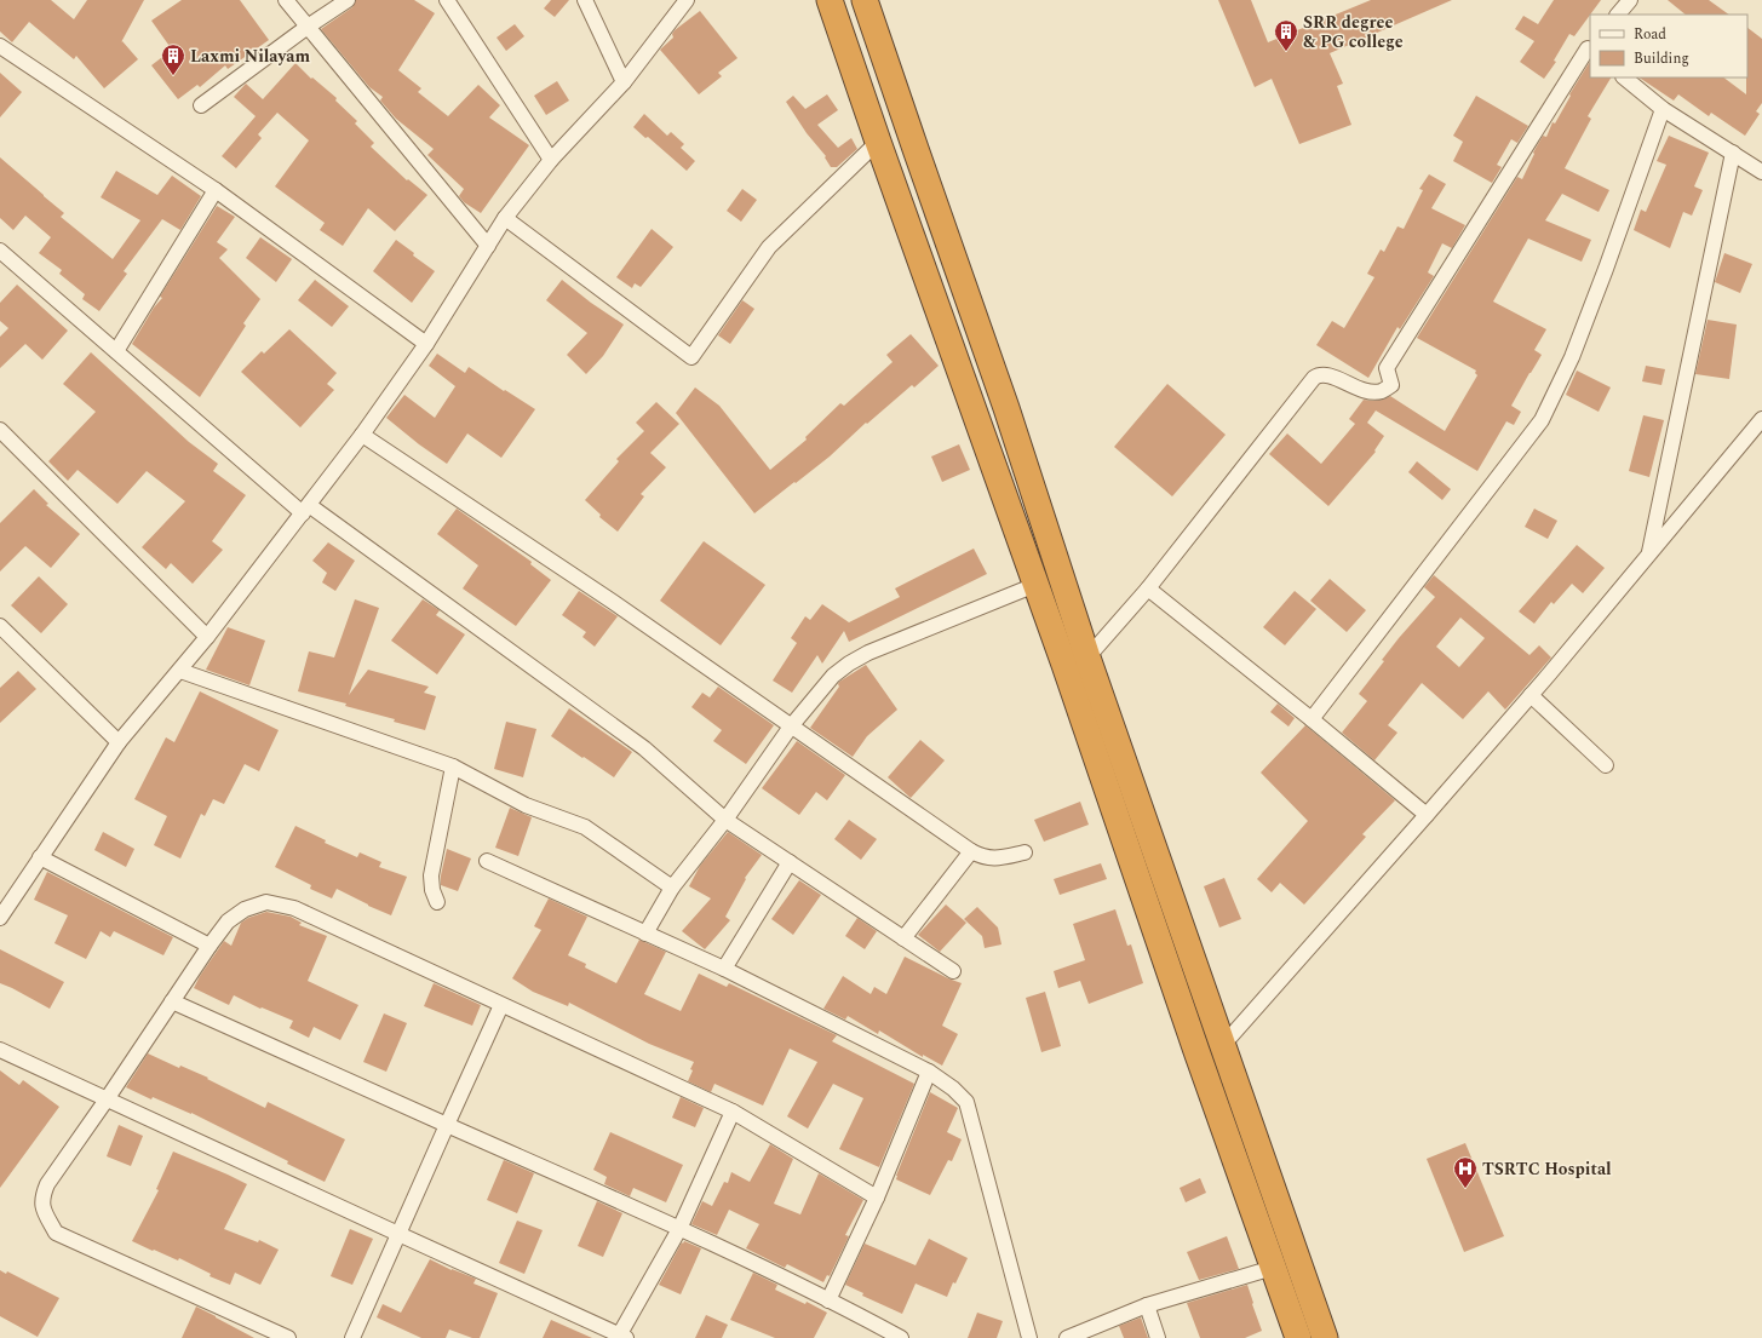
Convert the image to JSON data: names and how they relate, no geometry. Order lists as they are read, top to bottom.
{
  "places": {
    "building": ["SRR degree & PG college", "Laxmi Nilayam"],
    "hospital": ["TSRTC Hospital"]
  },
  "legend": ["Road", "Building"]
}
